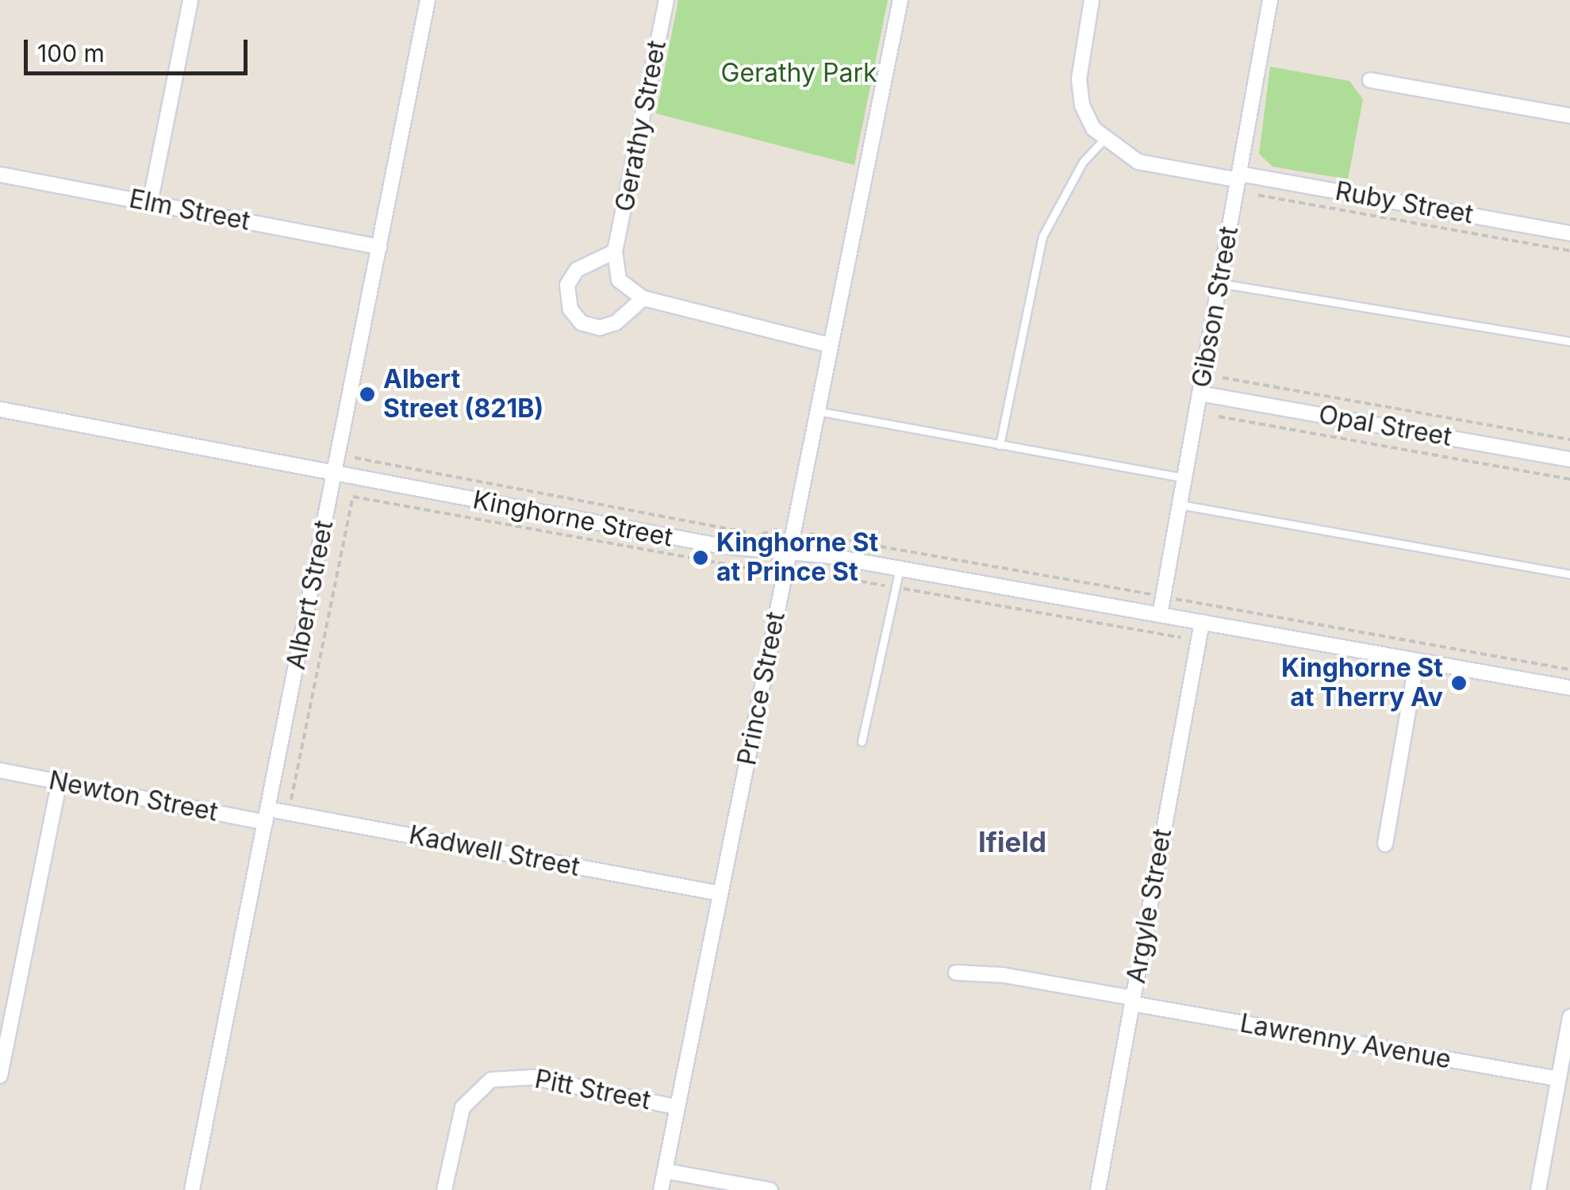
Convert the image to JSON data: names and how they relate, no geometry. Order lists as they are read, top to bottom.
{
  "streets": {
    "street": [
      "Gerathy Street",
      "Ruby Street",
      "Elm Street",
      "Gibson Street",
      "Opal Street",
      "Kinghorne Street",
      "Albert Street",
      "Prince Street",
      "Newton Street",
      "Kadwell Street",
      "Argyle Street",
      "Lawrenny Avenue",
      "Pitt Street"
    ]
  },
  "crossings": [
    ["Ruby Street", "Gibson Street"],
    ["Elm Street", "Albert Street"],
    ["Gibson Street", "Opal Street"],
    ["Gibson Street", "Kinghorne Street"],
    ["Kinghorne Street", "Albert Street"],
    ["Kinghorne Street", "Prince Street"],
    ["Kinghorne Street", "Argyle Street"],
    ["Albert Street", "Newton Street"],
    ["Albert Street", "Kadwell Street"],
    ["Prince Street", "Kadwell Street"],
    ["Prince Street", "Pitt Street"],
    ["Newton Street", "Kadwell Street"],
    ["Argyle Street", "Lawrenny Avenue"]
  ],
  "districts": ["Ifield"],
  "parks": ["Gerathy Park"],
  "places": ["Albert Street (821B)", "Kinghorne St at Prince St", "Kinghorne St at Therry Av"],
  "scale_bar": "100 m"
}
